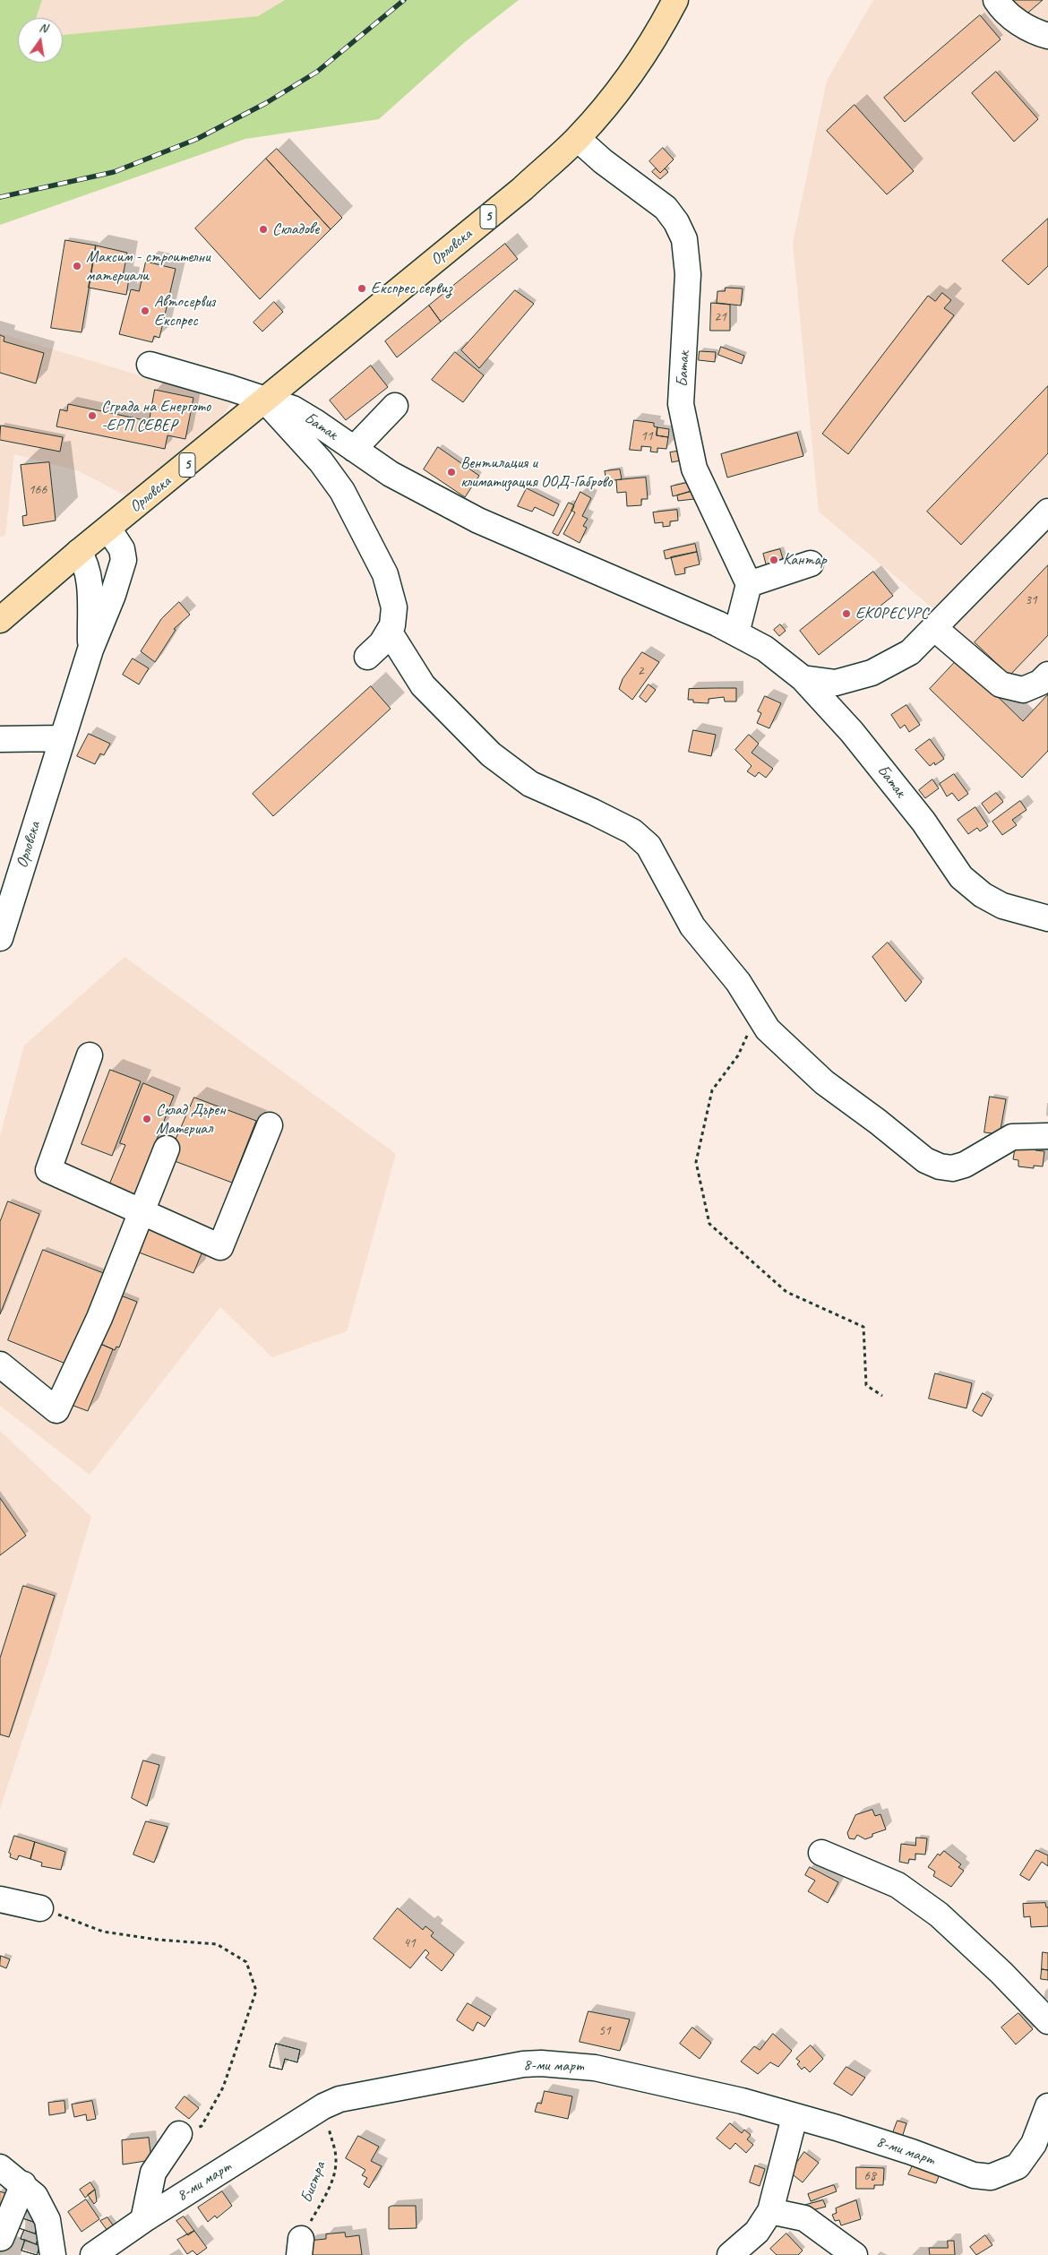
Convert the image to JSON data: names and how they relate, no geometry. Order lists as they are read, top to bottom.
{
  "streets": {
    "main road": ["5", "Орловска"],
    "street": ["Батак", "8-ми март"],
    "path": ["Бистра"]
  },
  "crossings": [
    ["5", "Орловска"],
    ["Орловска", "Батак"],
    ["8-ми март", "Бистра"]
  ],
  "places": [
    "Складове",
    "Максим - строителни материали",
    "Експрес сервиз",
    "Автосервиз Експрес",
    "Сграда на Енергото -ЕРП СЕВЕР",
    "Вентилация и климатизация ООД-Габрово",
    "Кантар",
    "ЕКОРЕСУРС",
    "Склад Дърен Материал"
  ],
  "house_numbers": [
    "21",
    "11",
    "166",
    "31",
    "2",
    "41",
    "51",
    "68"
  ],
  "north": "top"
}
